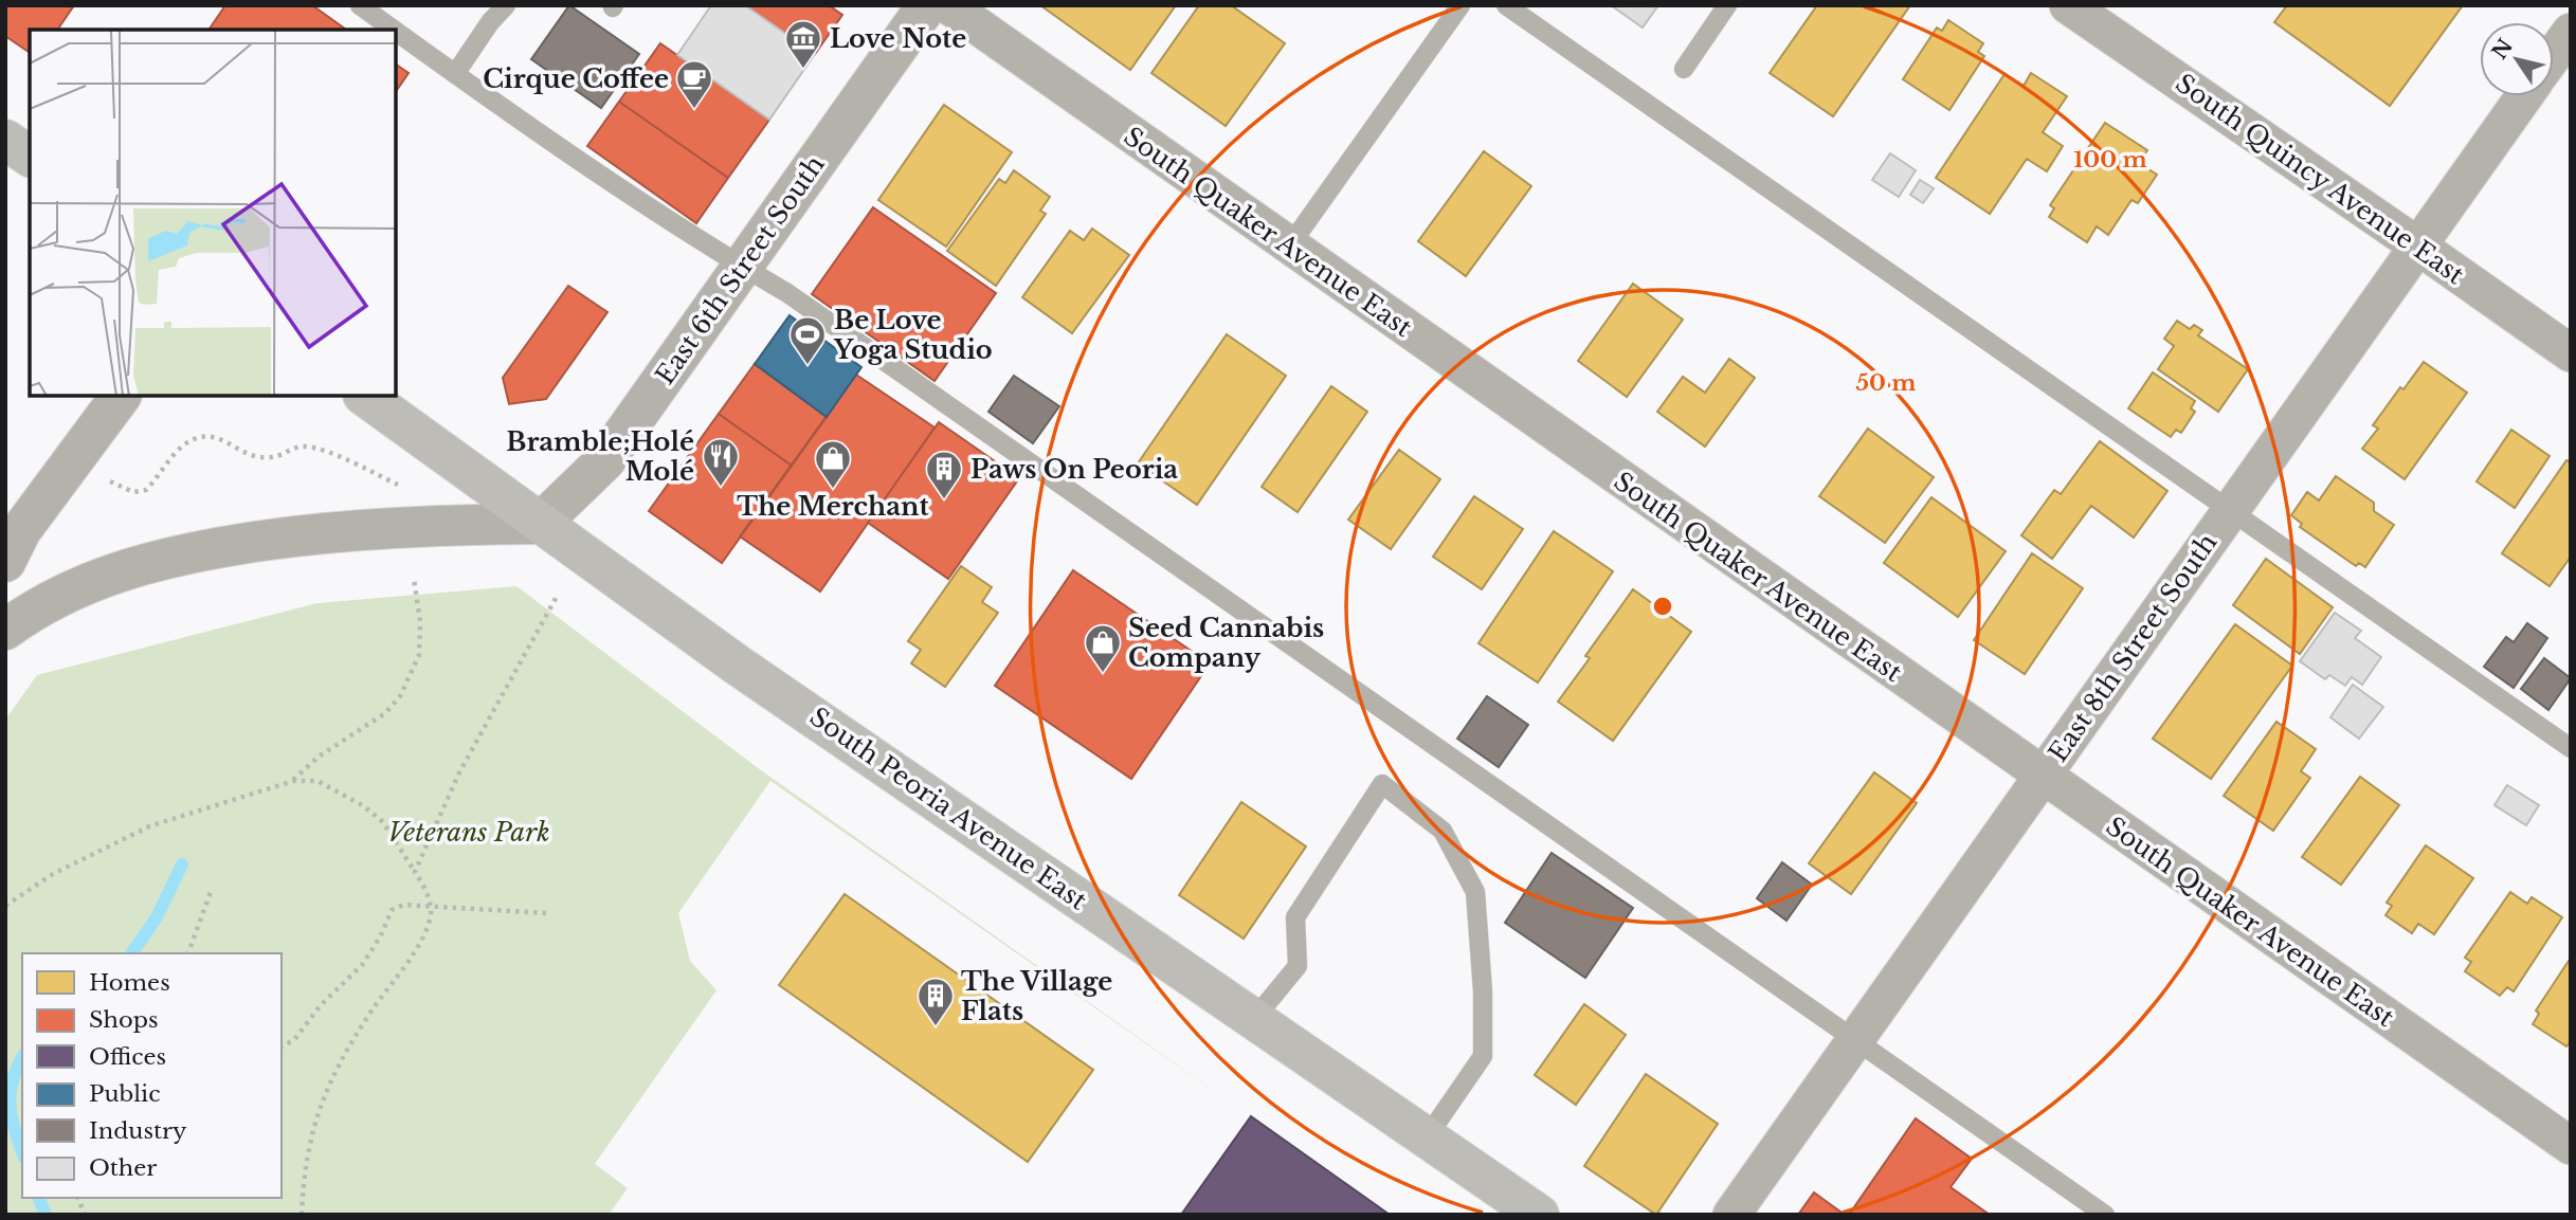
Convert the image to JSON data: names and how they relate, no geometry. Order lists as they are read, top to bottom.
{
  "streets": {
    "main road": ["South Peoria Avenue East"],
    "street": [
      "South Quincy Avenue East",
      "South Quaker Avenue East",
      "East 6th Street South",
      "East 8th Street South"
    ]
  },
  "crossings": [
    ["South Quincy Avenue East", "East 8th Street South"],
    ["South Quaker Avenue East", "East 8th Street South"],
    ["East 6th Street South", "South Peoria Avenue East"]
  ],
  "parks": ["Veterans Park"],
  "places": {
    "museum": ["Love Note"],
    "cafe": ["Cirque Coffee"],
    "sports": ["Be Love Yoga Studio"],
    "restaurant": ["Bramble;Holé Molé"],
    "shop": ["The Merchant", "Seed Cannabis Company"],
    "building": ["Paws On Peoria", "The Village Flats"]
  },
  "legend": [
    "Homes",
    "Shops",
    "Offices",
    "Public",
    "Industry",
    "Other"
  ],
  "north": "top left",
  "rings": ["100 m", "50 m"]
}
